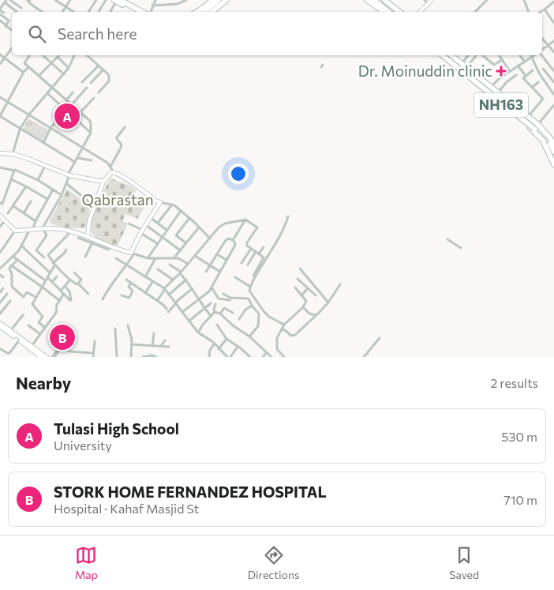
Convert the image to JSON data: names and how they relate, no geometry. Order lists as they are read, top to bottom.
{
  "streets": {
    "highway": ["NH163"]
  },
  "parks": ["Qabrastan"],
  "places": {
    "health": ["Dr. Moinuddin clinic"]
  },
  "page": {
    "search": "Search here",
    "pins": ["A", "B"],
    "heading": ["Nearby", "2 results"],
    "list": [
      {
        "mark": "A",
        "name": "Tulasi High School",
        "note": "University",
        "value": "530 m"
      },
      {
        "mark": "B",
        "name": "STORK HOME FERNANDEZ HOSPITAL",
        "note": "Hospital · Kahaf Masjid St",
        "value": "710 m"
      }
    ],
    "nav": ["Map", "Directions", "Saved"]
  }
}
